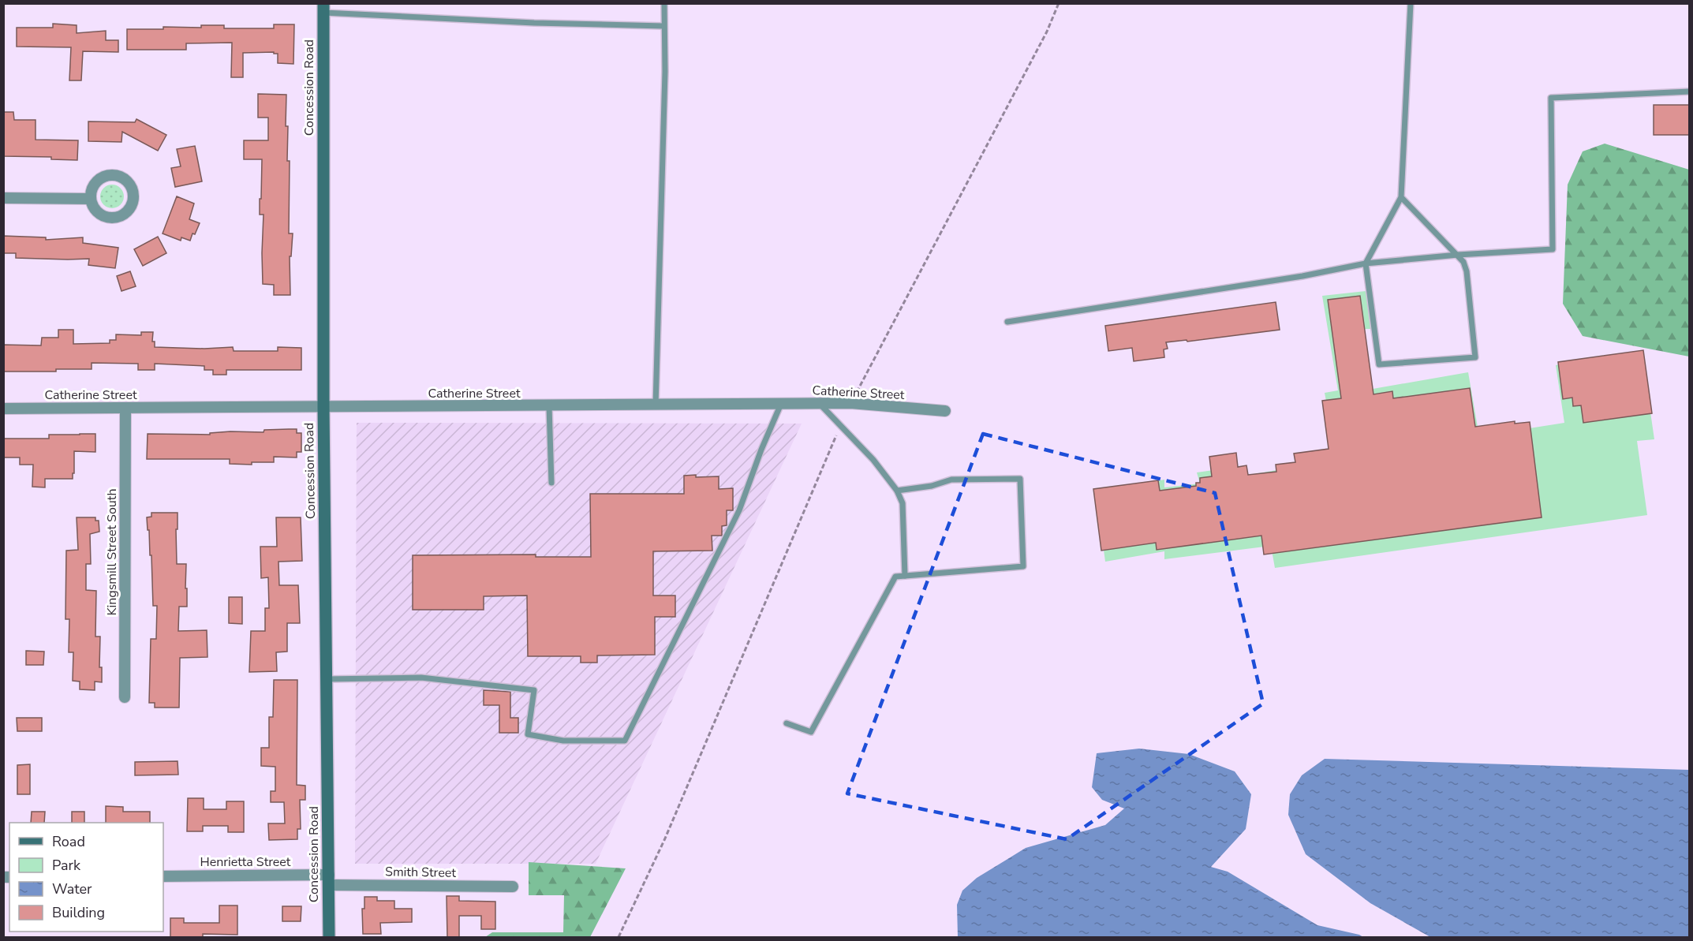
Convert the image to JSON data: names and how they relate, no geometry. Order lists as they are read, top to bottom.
{
  "streets": {
    "street": [
      "Concession Road",
      "Catherine Street",
      "Kingsmill Street South",
      "Henrietta Street",
      "Smith Street"
    ]
  },
  "crossings": [
    ["Concession Road", "Catherine Street"],
    ["Concession Road", "Henrietta Street"],
    ["Concession Road", "Smith Street"],
    ["Catherine Street", "Kingsmill Street South"],
    ["Henrietta Street", "Smith Street"]
  ],
  "legend": [
    "Road",
    "Park",
    "Water",
    "Building"
  ]
}
